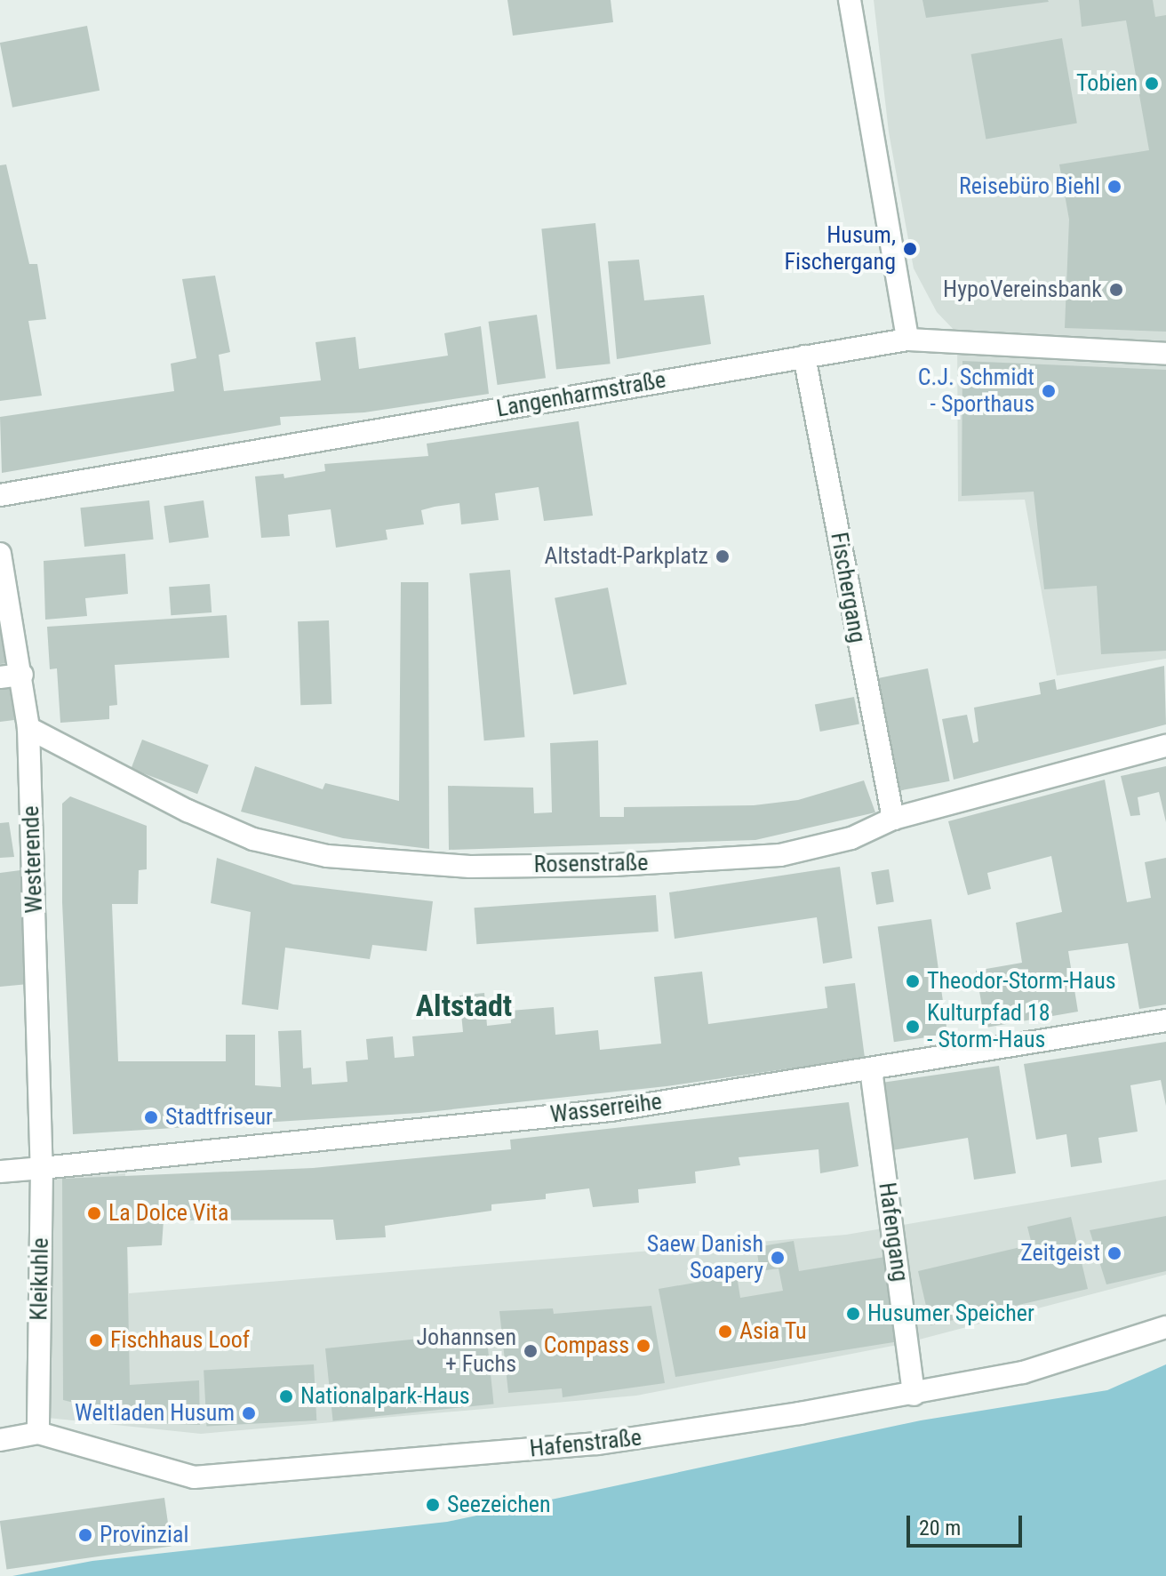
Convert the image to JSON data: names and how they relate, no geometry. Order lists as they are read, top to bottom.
{
  "streets": {
    "street": [
      "Langenharmstraße",
      "Fischergang",
      "Westerende",
      "Rosenstraße",
      "Wasserreihe",
      "Hafengang",
      "Kleikuhle",
      "Hafenstraße"
    ]
  },
  "crossings": [
    ["Langenharmstraße", "Fischergang"],
    ["Fischergang", "Rosenstraße"],
    ["Westerende", "Rosenstraße"],
    ["Westerende", "Wasserreihe"],
    ["Westerende", "Kleikuhle"],
    ["Wasserreihe", "Hafengang"],
    ["Wasserreihe", "Kleikuhle"],
    ["Hafengang", "Hafenstraße"],
    ["Kleikuhle", "Hafenstraße"]
  ],
  "districts": ["Altstadt"],
  "places": [
    "Tobien",
    "Reisebüro Biehl",
    "Husum, Fischergang",
    "HypoVereinsbank",
    "C.J. Schmidt - Sporthaus",
    "Altstadt-Parkplatz",
    "Theodor-Storm-Haus",
    "Kulturpfad 18 - Storm-Haus",
    "Stadtfriseur",
    "La Dolce Vita",
    "Zeitgeist",
    "Saew Danish Soapery",
    "Husumer Speicher",
    "Asia Tu",
    "Fischhaus Loof",
    "Compass",
    "Johannsen + Fuchs",
    "Nationalpark-Haus",
    "Weltladen Husum",
    "Seezeichen",
    "Provinzial"
  ],
  "scale_bar": "20 m"
}
